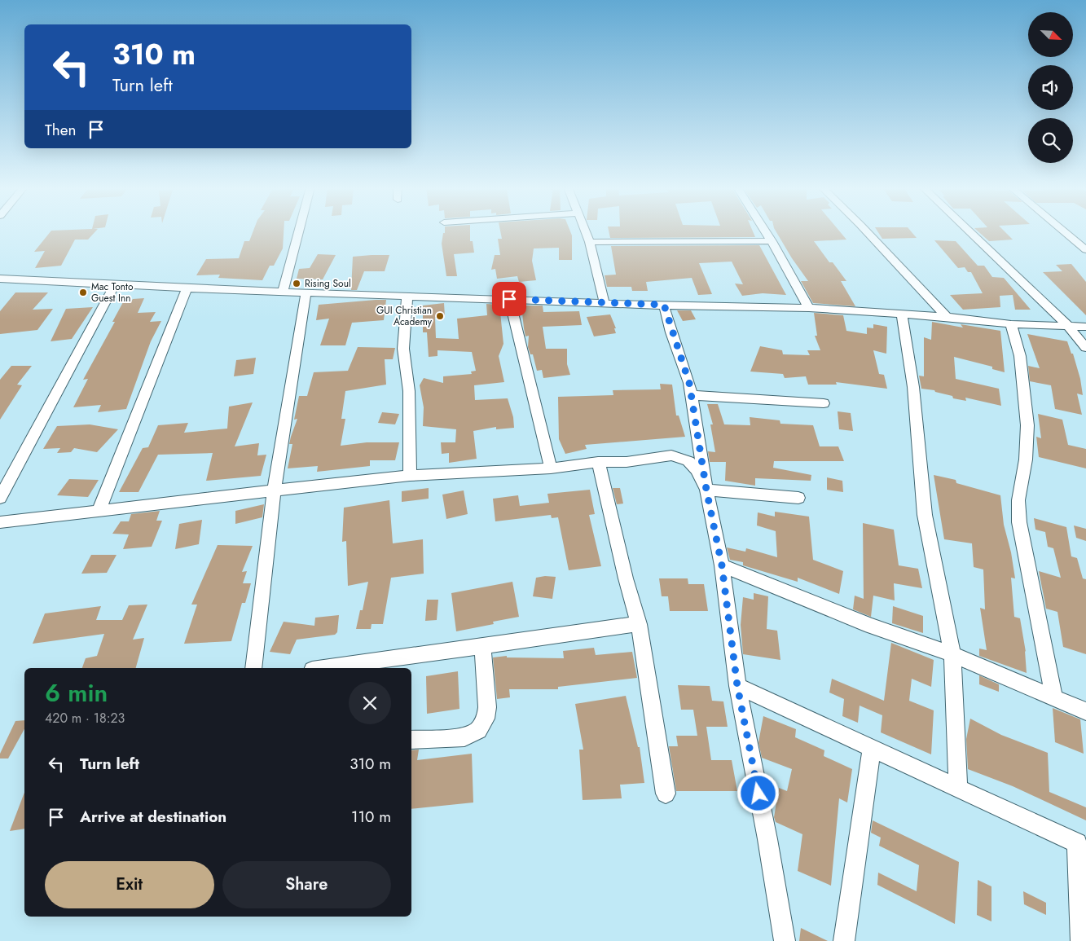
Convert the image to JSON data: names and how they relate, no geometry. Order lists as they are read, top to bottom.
{
  "places": ["Rising Soul", "Mac Tonto Guest Inn", "GUI Christian Academy"],
  "north": "bottom right",
  "page": {
    "turn": ["310 m", "Turn left"],
    "then": "Then",
    "heading": ["6 min", "420 m · 18:23"],
    "list": [
      {
        "name": "Turn left",
        "value": "310 m"
      },
      {
        "name": "Arrive at destination",
        "value": "110 m"
      }
    ],
    "buttons": ["Exit", "Share"]
  }
}
